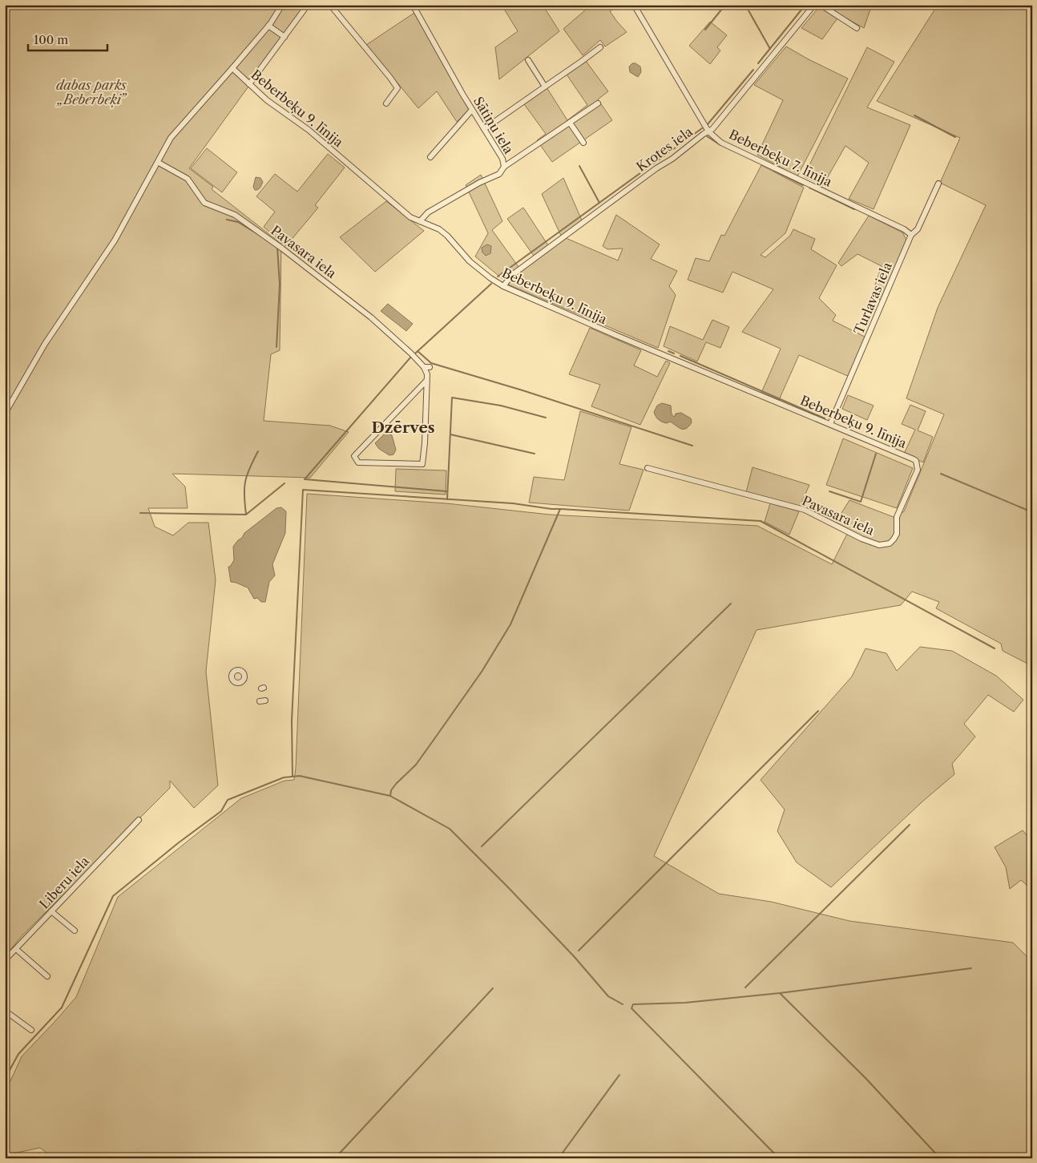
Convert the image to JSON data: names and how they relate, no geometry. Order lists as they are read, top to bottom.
{
  "streets": {
    "street": [
      "Beberbeķu 9. līnija",
      "Sātiņu iela",
      "Krotes iela",
      "Beberbeķu 7. līnija",
      "Pavasara iela",
      "Turlavas iela",
      "Liberu iela"
    ]
  },
  "crossings": [
    ["Beberbeķu 9. līnija", "Sātiņu iela"],
    ["Beberbeķu 9. līnija", "Krotes iela"],
    ["Beberbeķu 9. līnija", "Pavasara iela"],
    ["Beberbeķu 9. līnija", "Turlavas iela"],
    ["Krotes iela", "Beberbeķu 7. līnija"],
    ["Beberbeķu 7. līnija", "Turlavas iela"]
  ],
  "districts": ["Dzērves"],
  "parks": ["dabas parks „Beberbeķi”"],
  "scale_bar": "100 m"
}
